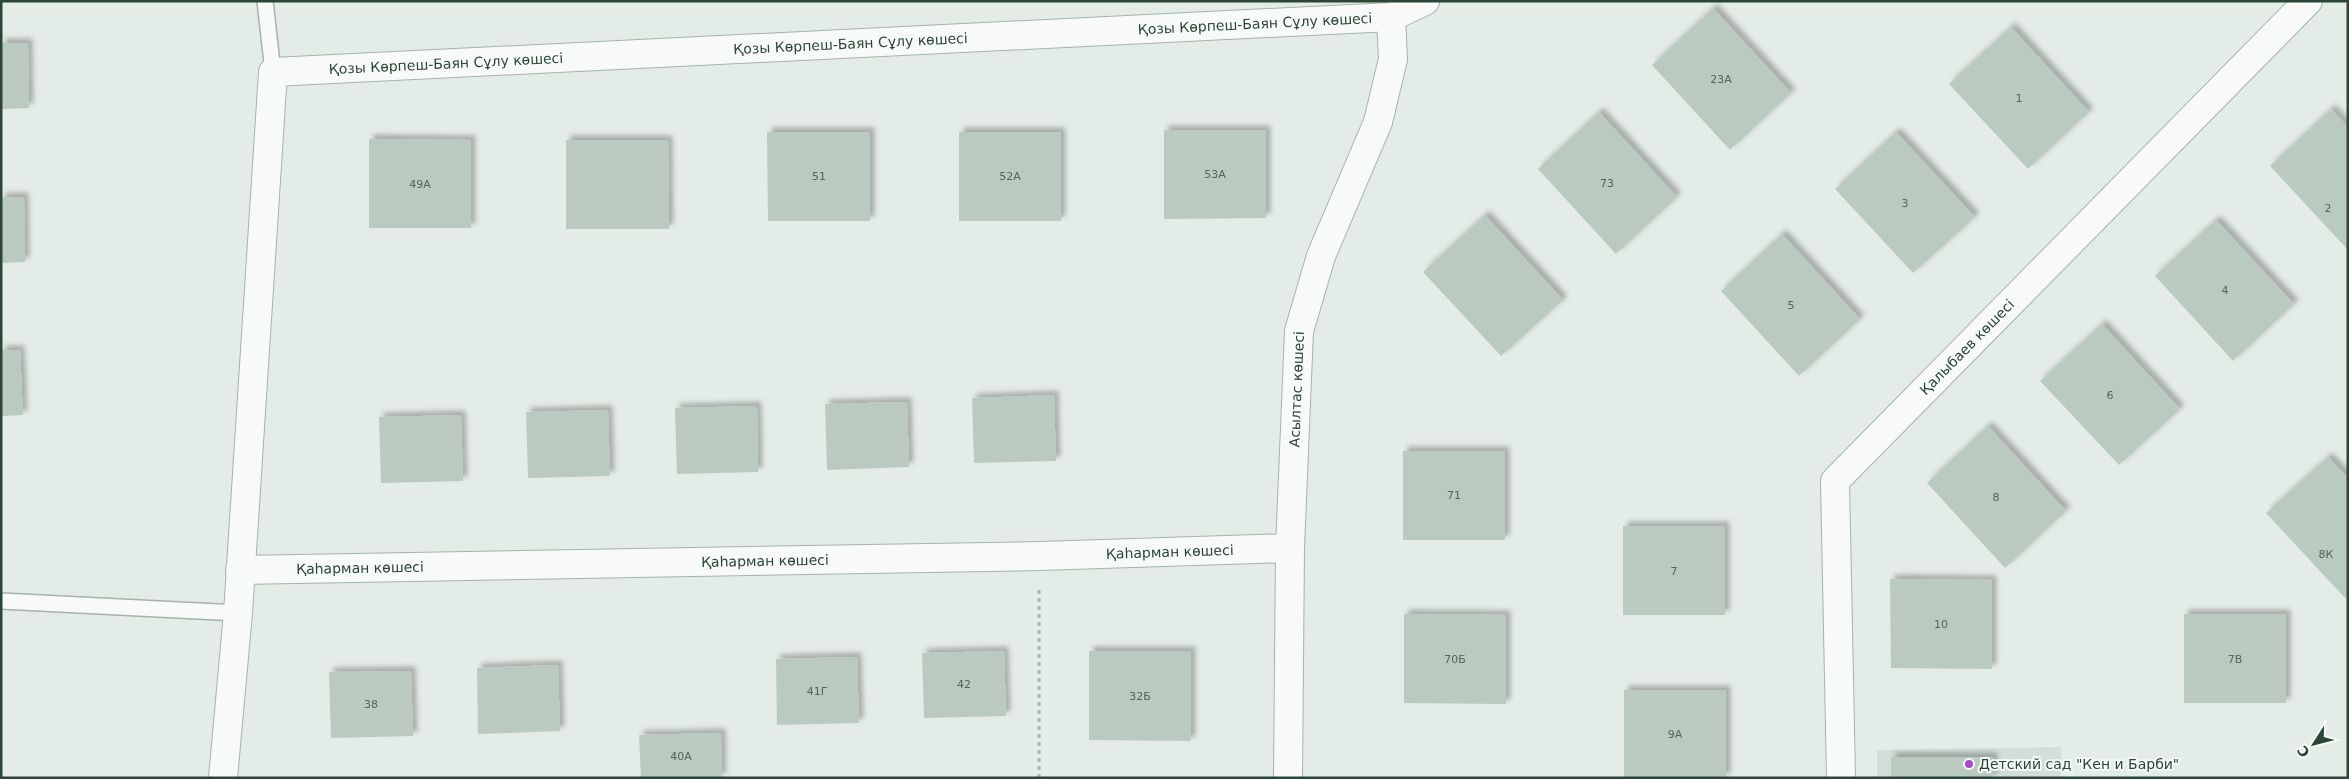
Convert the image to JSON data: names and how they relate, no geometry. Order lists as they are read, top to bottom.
{
  "streets": {
    "street": [
      "Қозы Көрпеш-Баян Сұлу көшесі",
      "Қалыбаев көшесі",
      "Асылтас көшесі",
      "Қаһарман көшесі"
    ]
  },
  "crossings": [
    ["Қозы Көрпеш-Баян Сұлу көшесі", "Асылтас көшесі"],
    ["Асылтас көшесі", "Қаһарман көшесі"]
  ],
  "places": ["Детский сад \"Кен и Барби\""],
  "house_numbers": [
    "23А",
    "1",
    "53А",
    "51",
    "52А",
    "73",
    "49А",
    "3",
    "2",
    "4",
    "5",
    "6",
    "71",
    "8",
    "8К",
    "7",
    "10",
    "70Б",
    "7В",
    "42",
    "41Г",
    "32Б",
    "38",
    "9А",
    "40А"
  ],
  "north": "bottom left"
}
